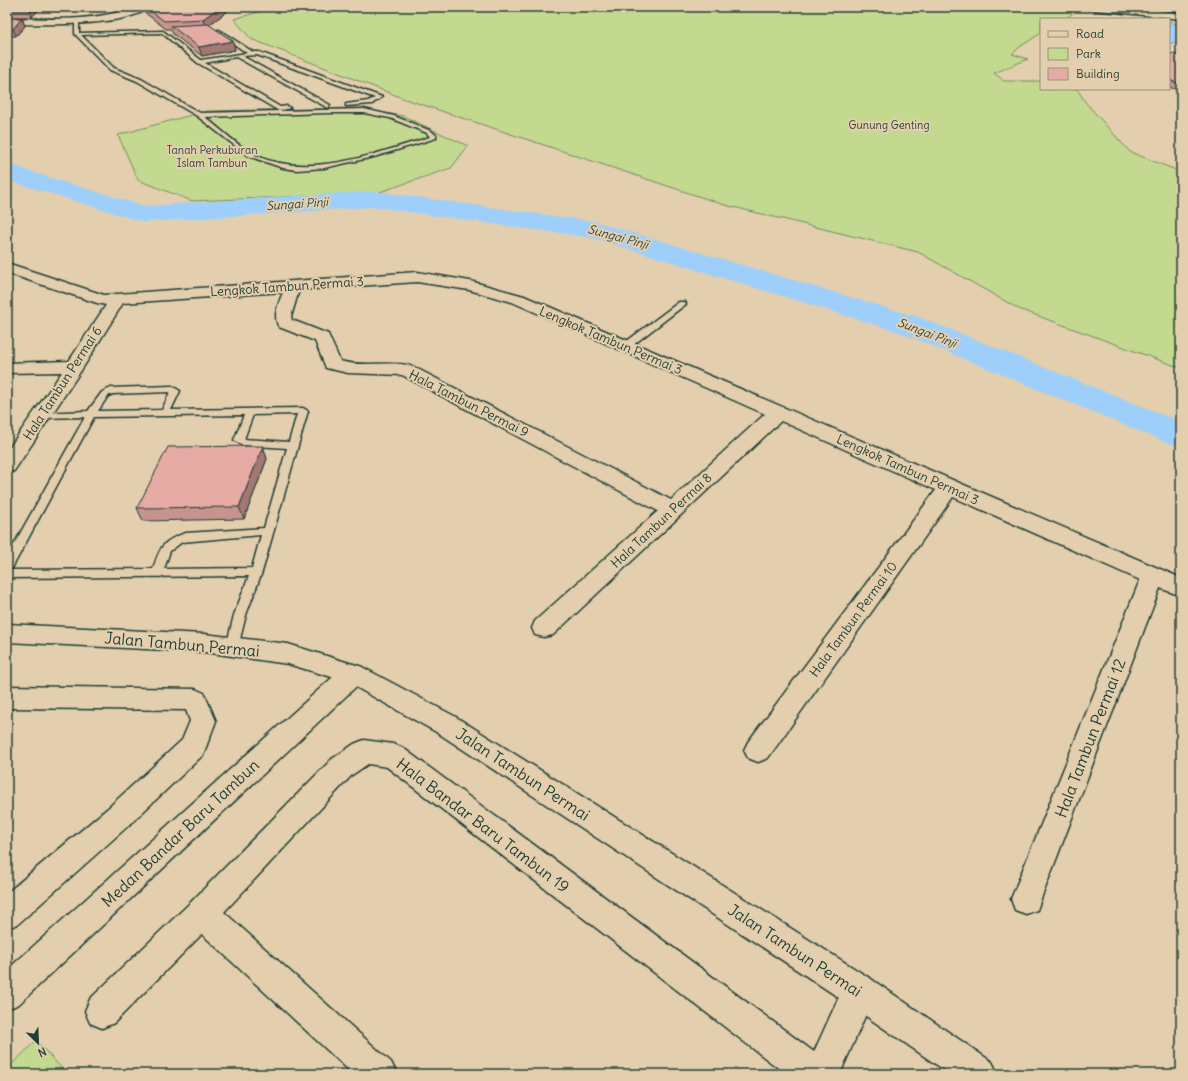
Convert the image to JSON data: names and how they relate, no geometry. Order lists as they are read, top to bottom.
{
  "streets": {
    "street": [
      "Lengkok Tambun Permai 3",
      "Hala Tambun Permai 6",
      "Hala Tambun Permai 9",
      "Hala Tambun Permai 8",
      "Hala Tambun Permai 10",
      "Jalan Tambun Permai",
      "Hala Tambun Permai 12",
      "Hala Bandar Baru Tambun 19",
      "Medan Bandar Baru Tambun"
    ]
  },
  "crossings": [
    ["Lengkok Tambun Permai 3", "Hala Tambun Permai 6"],
    ["Lengkok Tambun Permai 3", "Hala Tambun Permai 9"],
    ["Lengkok Tambun Permai 3", "Hala Tambun Permai 8"],
    ["Lengkok Tambun Permai 3", "Hala Tambun Permai 10"],
    ["Lengkok Tambun Permai 3", "Hala Tambun Permai 12"],
    ["Hala Tambun Permai 9", "Hala Tambun Permai 8"],
    ["Jalan Tambun Permai", "Medan Bandar Baru Tambun"]
  ],
  "water": ["Sungai Pinji"],
  "parks": ["Gunung Genting", "Tanah Perkuburan Islam Tambun"],
  "legend": ["Road", "Park", "Building"],
  "north": "bottom right"
}
